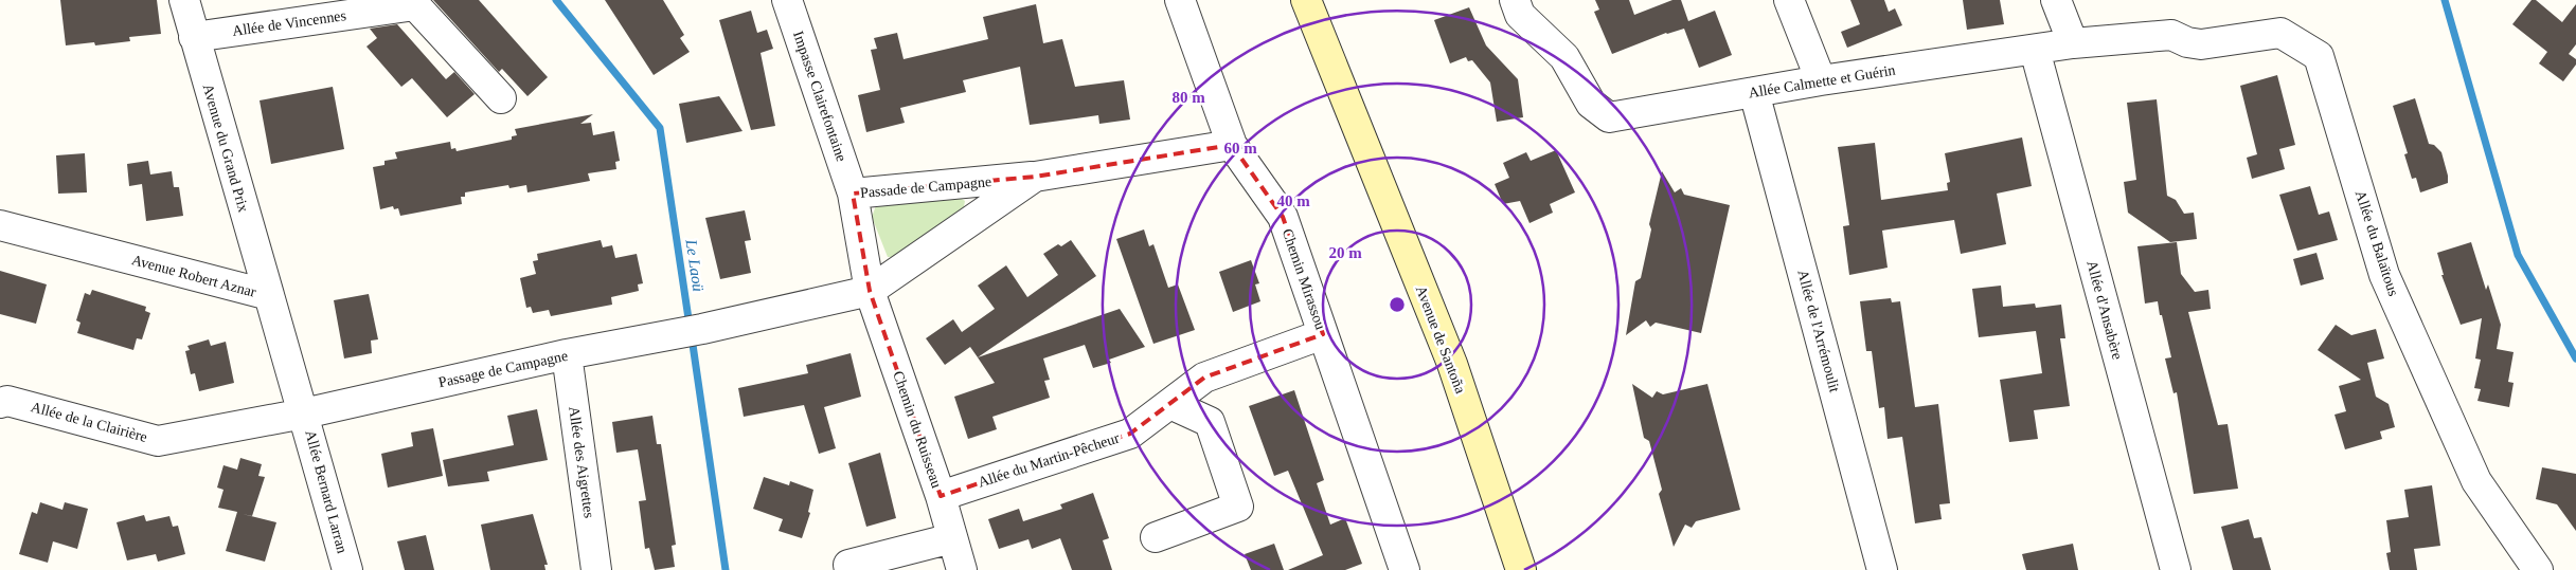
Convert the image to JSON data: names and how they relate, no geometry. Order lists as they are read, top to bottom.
{
  "streets": {
    "main road": ["Avenue de Santoña"],
    "street": [
      "Allée de Vincennes",
      "Allée Calmette et Guérin",
      "Impasse Clairefontaine",
      "Avenue du Grand Prix",
      "Passade de Campagne",
      "Allée du Balaïtous",
      "Avenue Robert Aznar",
      "Chemin Mirassou",
      "Allée d'Ansabère",
      "Allée de l'Arrémoulit",
      "Passage de Campagne",
      "Allée de la Clairière",
      "Chemin du Ruisseau",
      "Allée du Martin-Pêcheur",
      "Allée des Aigrettes",
      "Allée Bernard Larran"
    ]
  },
  "crossings": [
    ["Allée de Vincennes", "Avenue du Grand Prix"],
    ["Allée Calmette et Guérin", "Allée du Balaïtous"],
    ["Allée Calmette et Guérin", "Allée d'Ansabère"],
    ["Allée Calmette et Guérin", "Allée de l'Arrémoulit"],
    ["Impasse Clairefontaine", "Passade de Campagne"],
    ["Avenue du Grand Prix", "Avenue Robert Aznar"],
    ["Passade de Campagne", "Chemin Mirassou"],
    ["Passade de Campagne", "Passage de Campagne"],
    ["Passade de Campagne", "Chemin du Ruisseau"],
    ["Avenue Robert Aznar", "Passage de Campagne"],
    ["Avenue Robert Aznar", "Allée de la Clairière"],
    ["Avenue Robert Aznar", "Allée Bernard Larran"],
    ["Chemin Mirassou", "Allée du Martin-Pêcheur"],
    ["Passage de Campagne", "Allée de la Clairière"],
    ["Passage de Campagne", "Allée des Aigrettes"],
    ["Passage de Campagne", "Allée Bernard Larran"],
    ["Allée de la Clairière", "Allée Bernard Larran"],
    ["Chemin du Ruisseau", "Allée du Martin-Pêcheur"]
  ],
  "water": ["Le Laoü"],
  "rings": [
    "80 m",
    "60 m",
    "40 m",
    "20 m"
  ]
}
